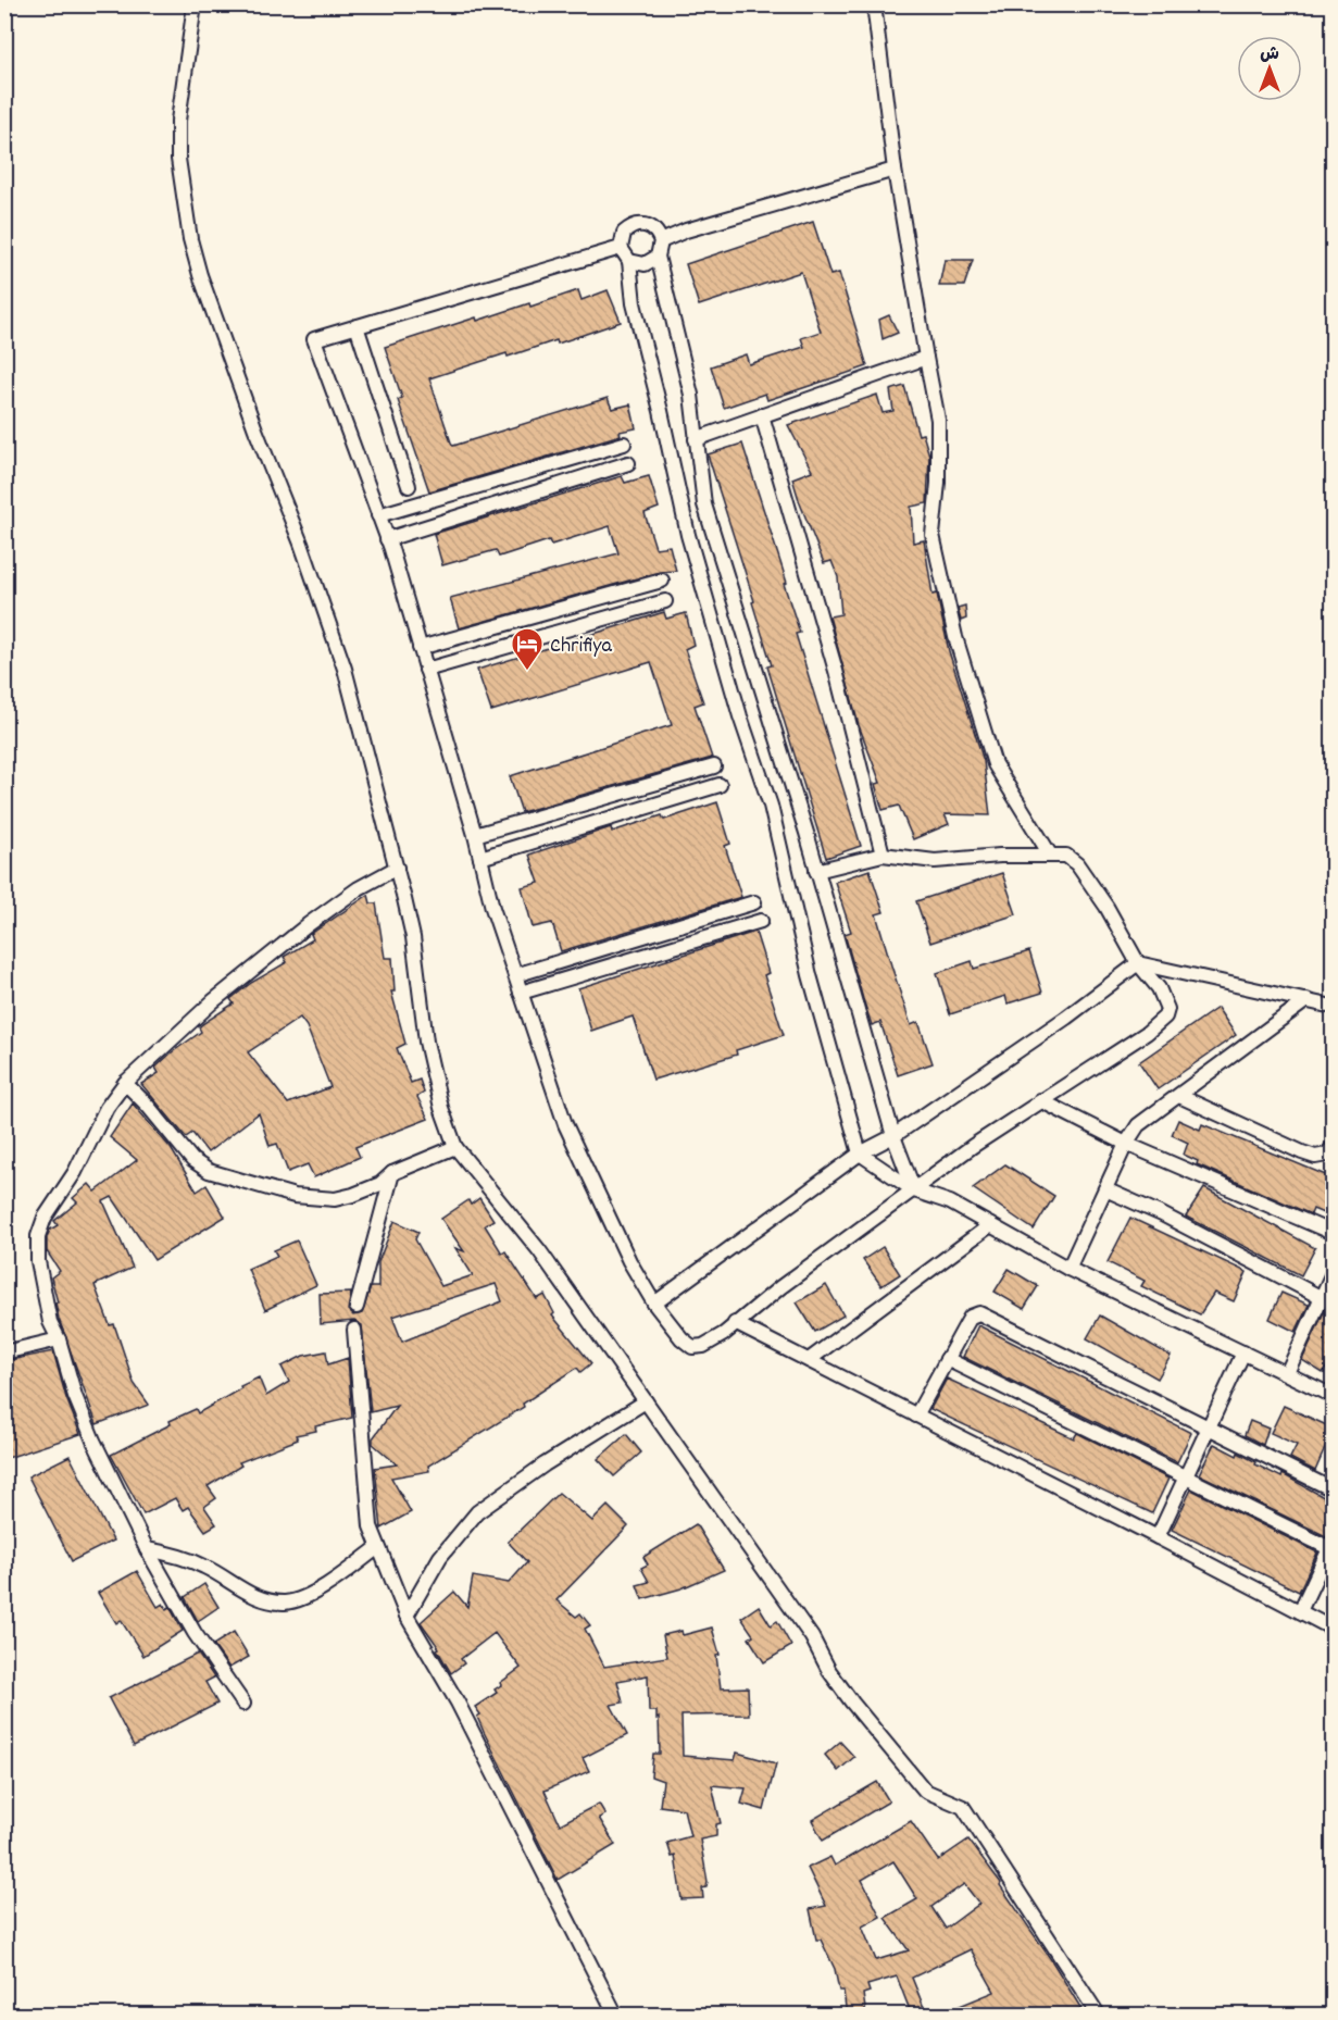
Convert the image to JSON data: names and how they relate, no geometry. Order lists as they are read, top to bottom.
{
  "places": {
    "hotel": ["Chrifiya"]
  },
  "north": "top"
}
